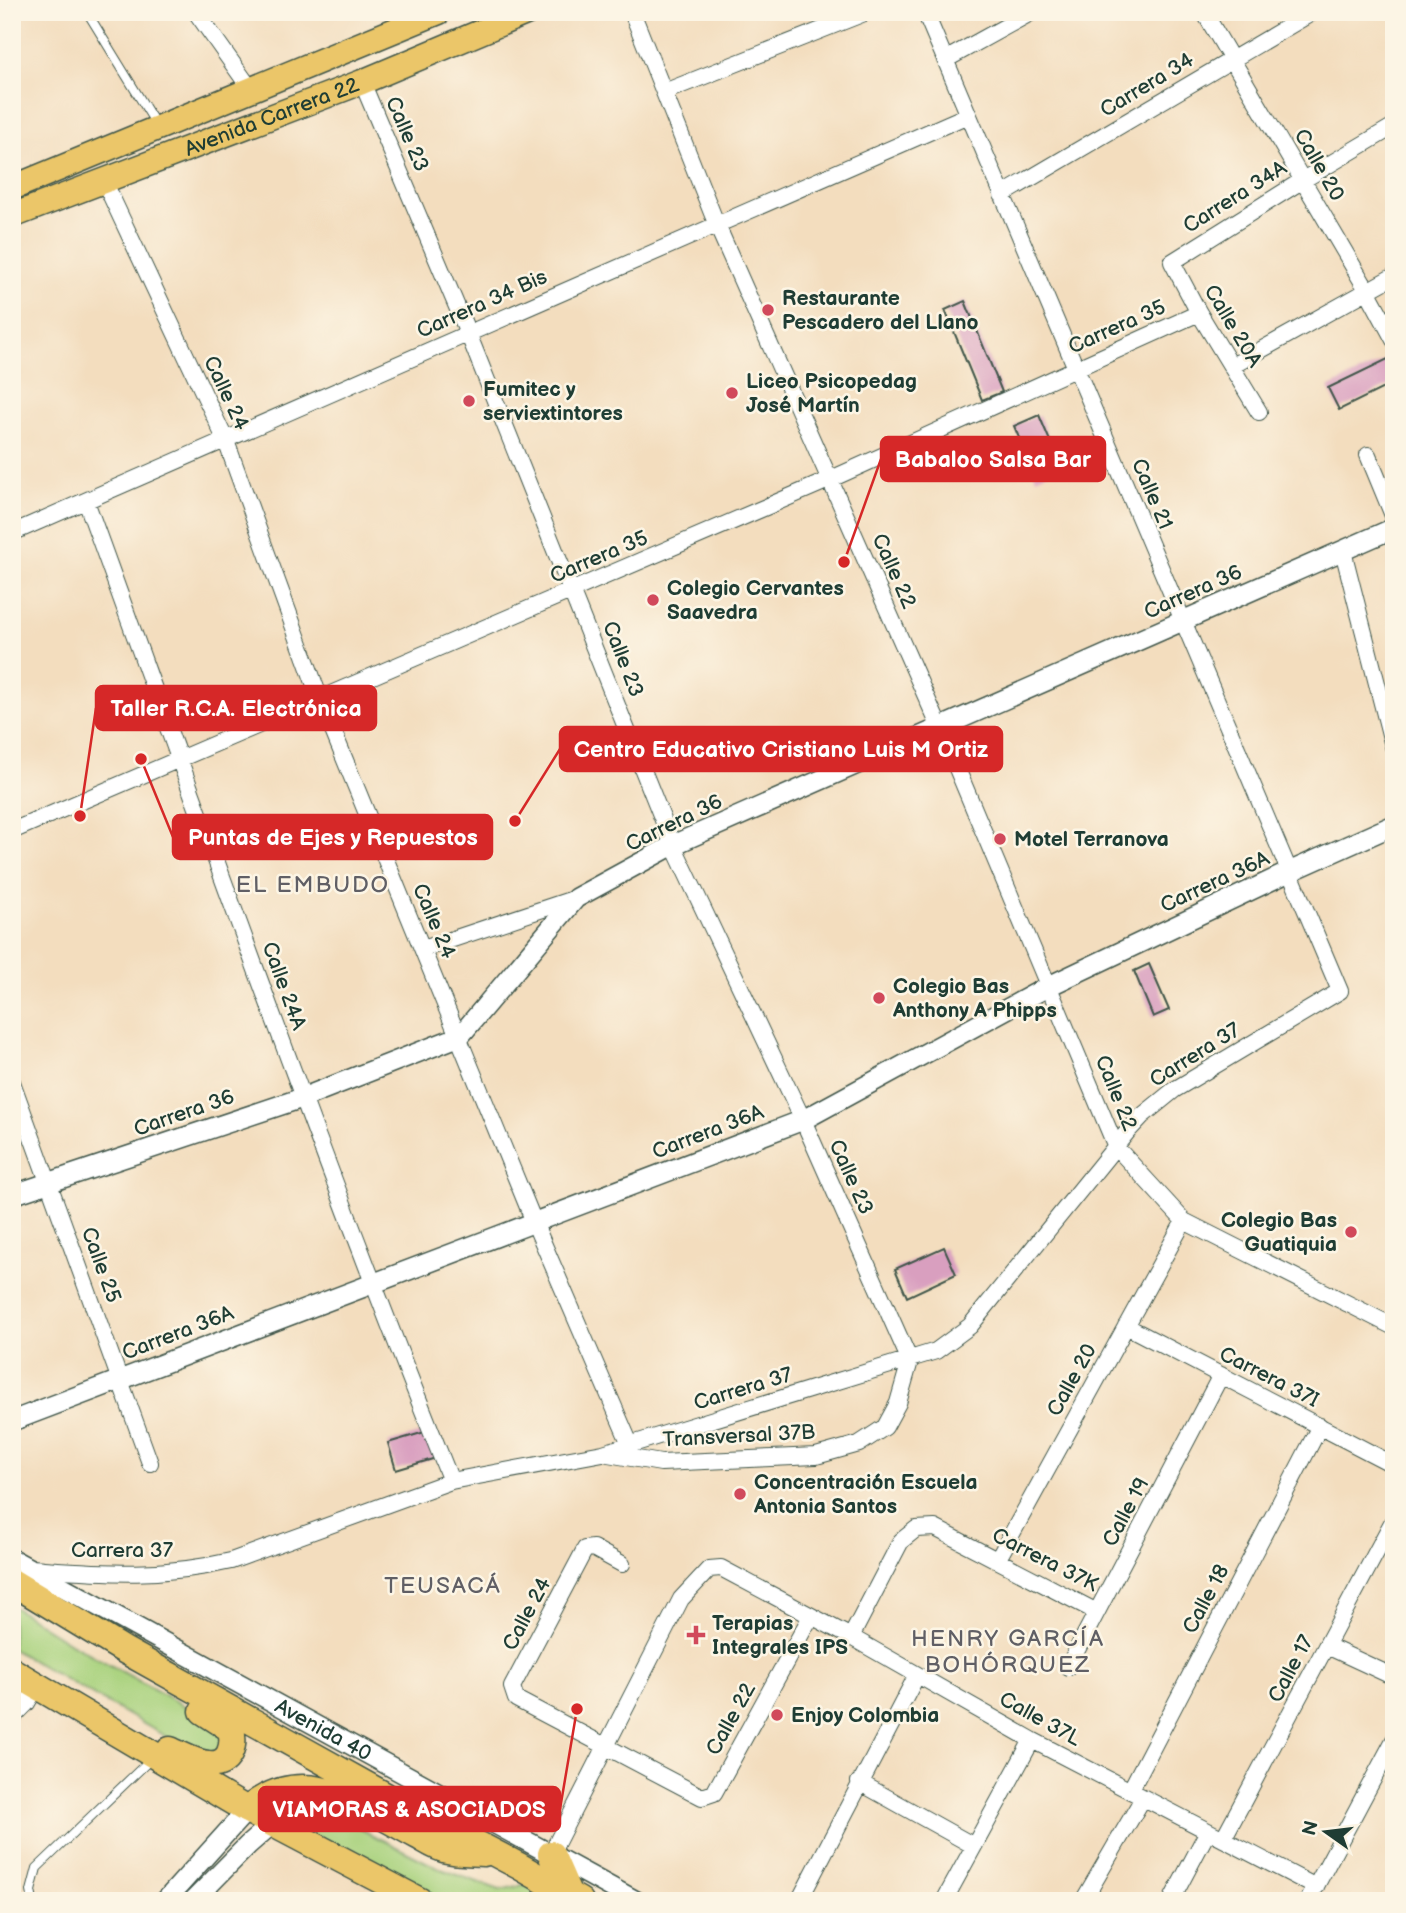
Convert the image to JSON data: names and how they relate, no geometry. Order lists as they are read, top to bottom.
{
  "streets": {
    "highway": ["Avenida 40"],
    "main road": ["Avenida Carrera 22"],
    "street": [
      "Carrera 34",
      "Calle 23",
      "Calle 20",
      "Carrera 34A",
      "Carrera 34 Bis",
      "Calle 20A",
      "Carrera 35",
      "Calle 24",
      "Calle 21",
      "Calle 22",
      "Carrera 36",
      "Carrera 36A",
      "Calle 24A",
      "Carrera 37",
      "Calle 25",
      "Carrera 37I",
      "Transversal 37B",
      "Calle 19",
      "Carrera 37K",
      "Calle 18",
      "Calle 17",
      "Calle 37L"
    ]
  },
  "crossings": [
    ["Carrera 34", "Calle 20"],
    ["Carrera 34", "Calle 21"],
    ["Avenida Carrera 22", "Calle 23"],
    ["Avenida Carrera 22", "Calle 24"],
    ["Calle 23", "Carrera 34 Bis"],
    ["Calle 23", "Carrera 35"],
    ["Calle 23", "Carrera 36"],
    ["Calle 23", "Carrera 36A"],
    ["Calle 23", "Carrera 37"],
    ["Calle 23", "Transversal 37B"],
    ["Calle 20", "Carrera 34A"],
    ["Calle 20", "Calle 22"],
    ["Calle 20", "Carrera 37I"],
    ["Calle 20", "Carrera 37K"],
    ["Carrera 34A", "Calle 20A"],
    ["Carrera 34 Bis", "Calle 24"],
    ["Carrera 34 Bis", "Calle 21"],
    ["Carrera 34 Bis", "Calle 22"],
    ["Carrera 34 Bis", "Calle 24A"],
    ["Calle 20A", "Carrera 35"],
    ["Carrera 35", "Calle 24"],
    ["Carrera 35", "Calle 21"],
    ["Carrera 35", "Calle 22"],
    ["Carrera 35", "Calle 24A"],
    ["Calle 24", "Calle 22"],
    ["Calle 24", "Carrera 36"],
    ["Calle 24", "Carrera 36A"],
    ["Calle 24", "Carrera 37"],
    ["Calle 24", "Calle 37L"],
    ["Calle 21", "Carrera 36"],
    ["Calle 21", "Carrera 36A"],
    ["Calle 21", "Carrera 37"],
    ["Calle 22", "Carrera 36"],
    ["Calle 22", "Carrera 36A"],
    ["Calle 22", "Carrera 37"],
    ["Calle 22", "Calle 37L"],
    ["Carrera 36", "Calle 24A"],
    ["Carrera 36", "Calle 25"],
    ["Carrera 36A", "Calle 24A"],
    ["Carrera 36A", "Calle 25"],
    ["Calle 24A", "Carrera 37"],
    ["Carrera 37", "Transversal 37B"],
    ["Carrera 37", "Avenida 40"],
    ["Carrera 37I", "Calle 19"],
    ["Carrera 37I", "Calle 18"],
    ["Calle 19", "Carrera 37K"],
    ["Carrera 37K", "Calle 37L"],
    ["Calle 18", "Calle 37L"],
    ["Calle 17", "Calle 37L"]
  ],
  "districts": ["EL EMBUDO", "TEUSACÁ", "HENRY GARCÍA BOHÓRQUEZ"],
  "places": {
    "other": [
      "Restaurante Pescadero del Llano",
      "Liceo Psicopedag José Martín",
      "Fumitec y serviextintores",
      "Babaloo Salsa Bar",
      "Colegio Cervantes Saavedra",
      "Puntas de Ejes y Repuestos",
      "Taller R.C.A. Electrónica",
      "Centro Educativo Cristiano Luis M Ortiz",
      "Motel Terranova",
      "Colegio Bas Anthony A Phipps",
      "Colegio Bas Guatiquia",
      "Concentración Escuela Antonia Santos",
      "VIAMORAS & ASOCIADOS",
      "Enjoy Colombia"
    ],
    "health": ["Terapias Integrales IPS"]
  },
  "north": "left"
}
